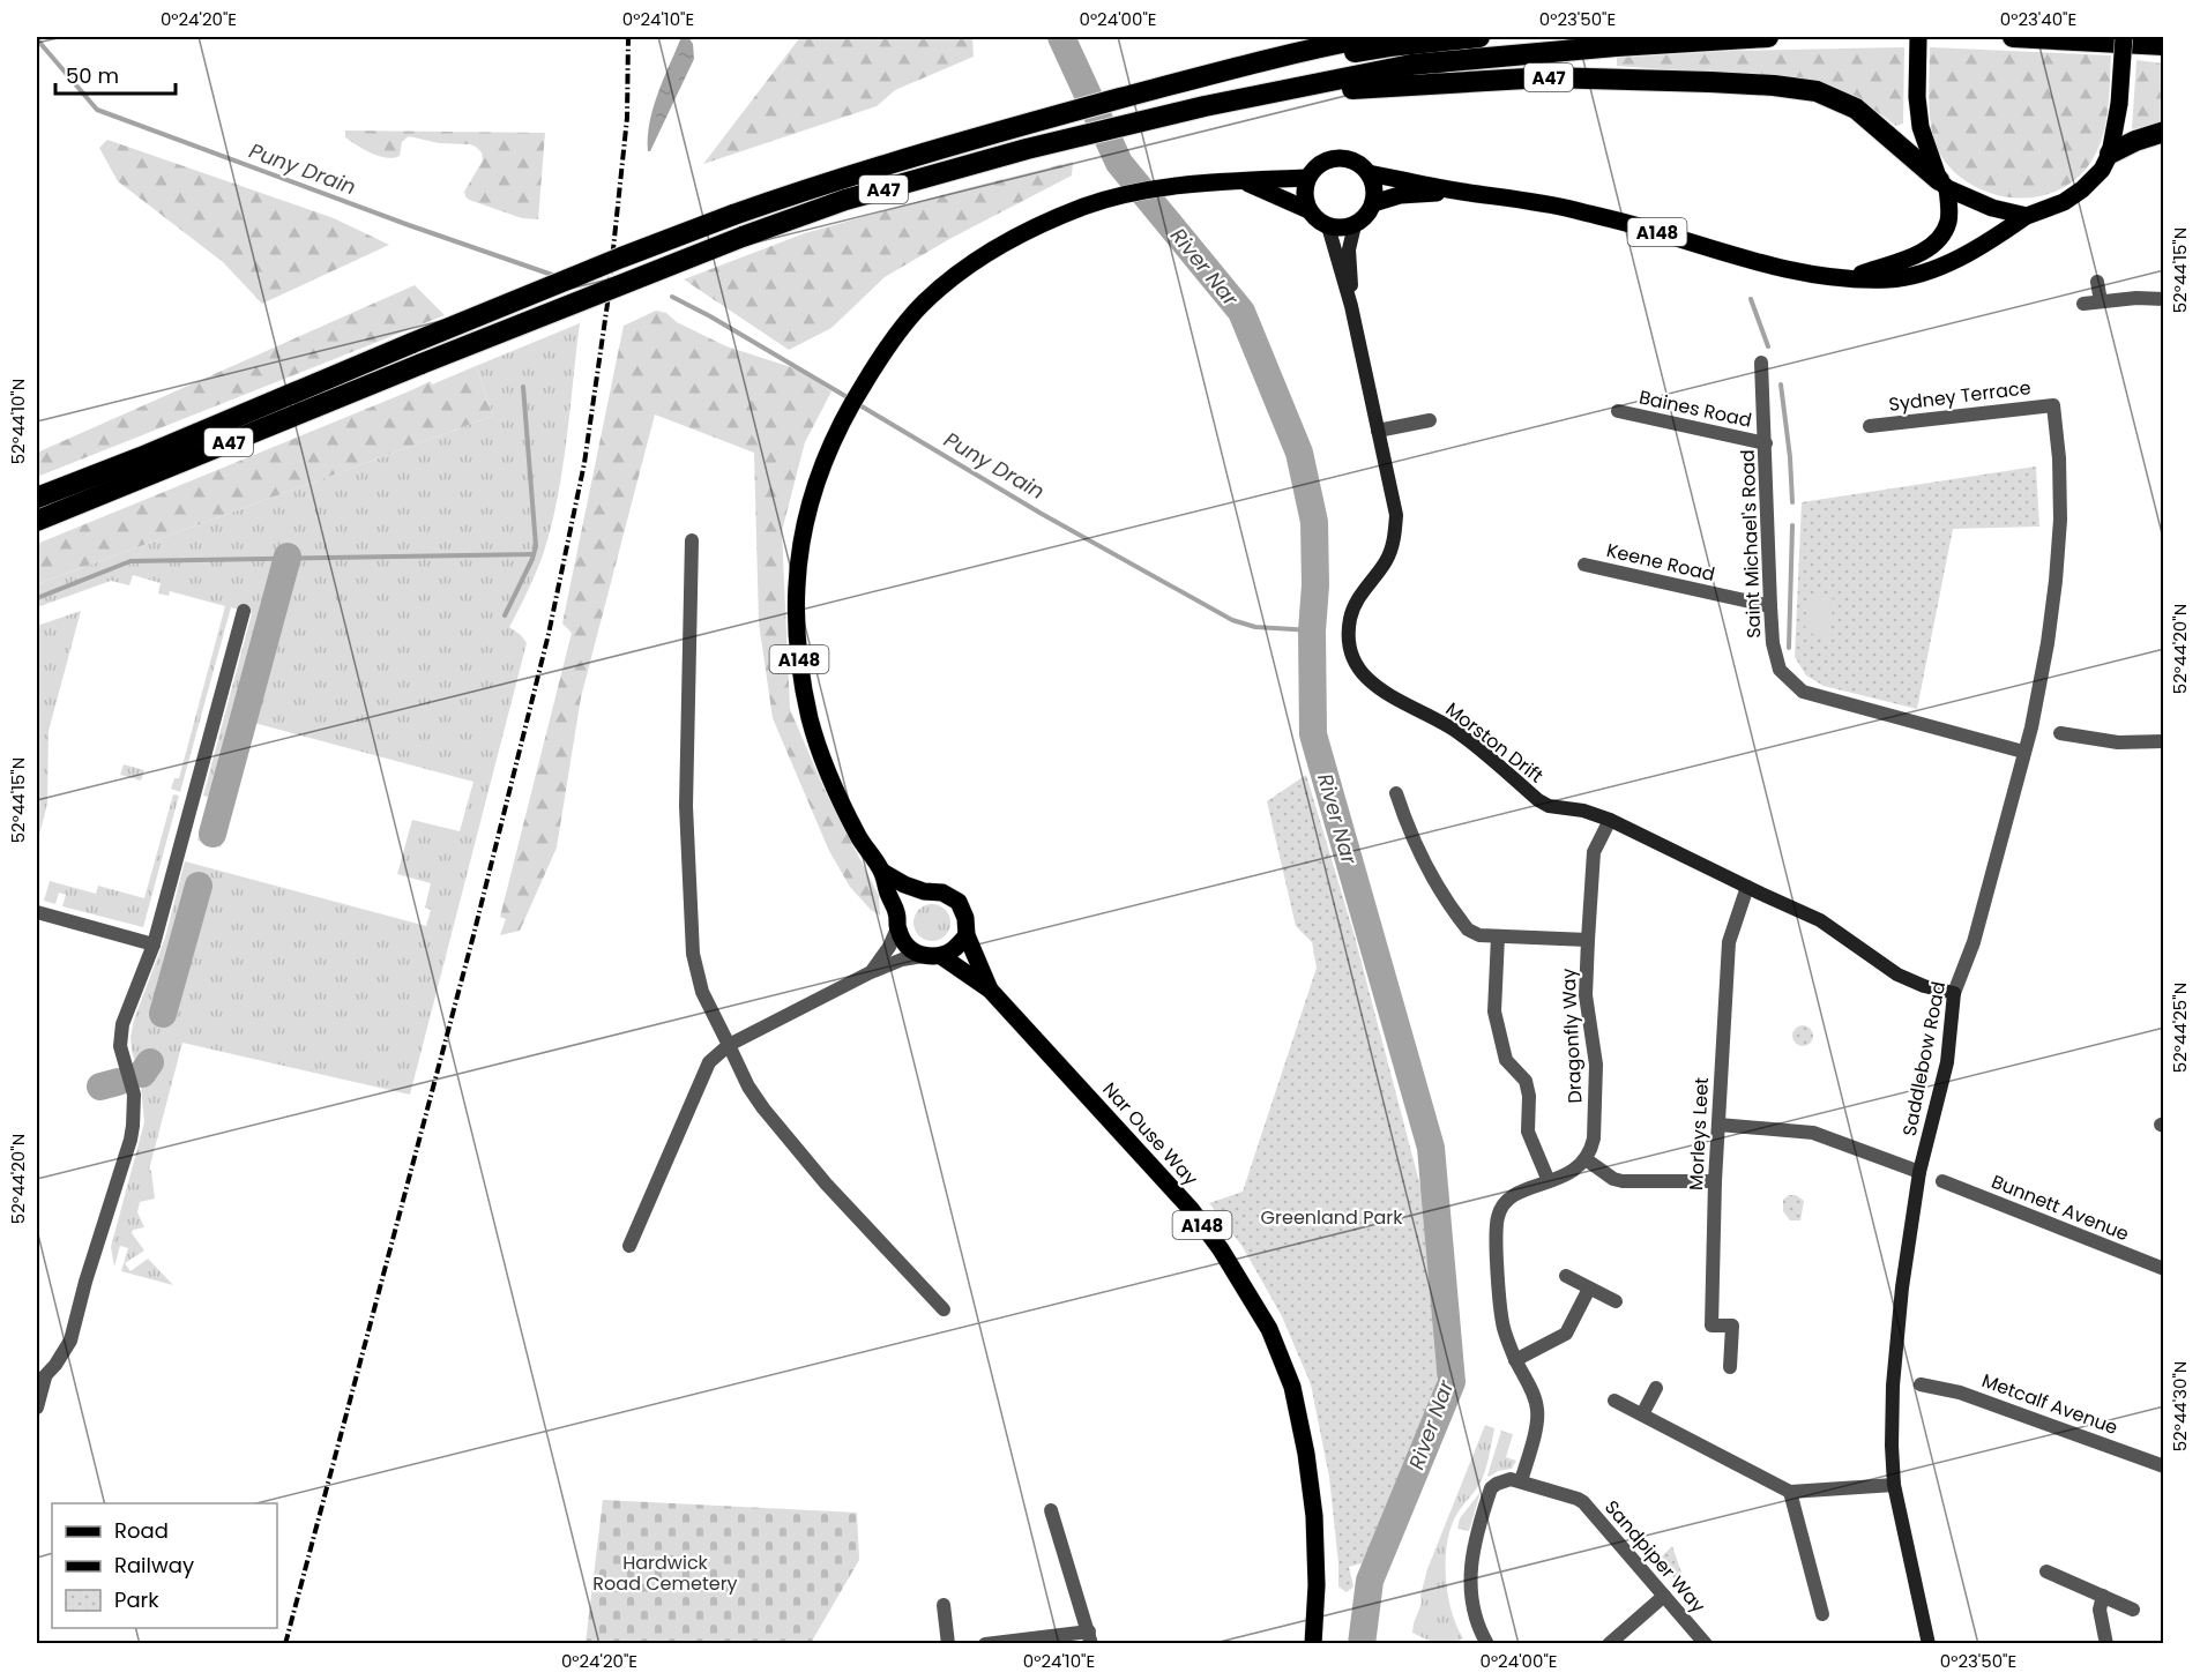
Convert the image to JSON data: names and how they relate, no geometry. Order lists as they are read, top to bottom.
{
  "streets": {
    "highway": ["A47"],
    "main road": ["A148", "Nar Ouse Way"],
    "street": [
      "Sydney Terrace",
      "Baines Road",
      "Saint Michael's Road",
      "Keene Road",
      "Morston Drift",
      "Dragonfly Way",
      "Saddlebow Road",
      "Morleys Leet",
      "Bunnett Avenue",
      "Metcalf Avenue",
      "Sandpiper Way"
    ]
  },
  "crossings": [
    ["A47", "A148"],
    ["A148", "Morston Drift"],
    ["A148", "Nar Ouse Way"],
    ["Sydney Terrace", "Saddlebow Road"],
    ["Baines Road", "Saint Michael's Road"],
    ["Saint Michael's Road", "Keene Road"],
    ["Saint Michael's Road", "Saddlebow Road"],
    ["Morston Drift", "Dragonfly Way"],
    ["Morston Drift", "Saddlebow Road"],
    ["Morston Drift", "Morleys Leet"]
  ],
  "water": ["Puny Drain", "River Nar"],
  "parks": ["Greenland Park", "Hardwick Road Cemetery"],
  "legend": ["Road", "Railway", "Park"],
  "scale_bar": "50 m",
  "coordinates": [
    "0°24'20\"E",
    "0°24'10\"E",
    "0°24'00\"E",
    "0°23'50\"E",
    "0°23'40\"E",
    "52°44'15\"N",
    "52°44'10\"N",
    "52°44'20\"N",
    "52°44'25\"N",
    "52°44'30\"N"
  ]
}
